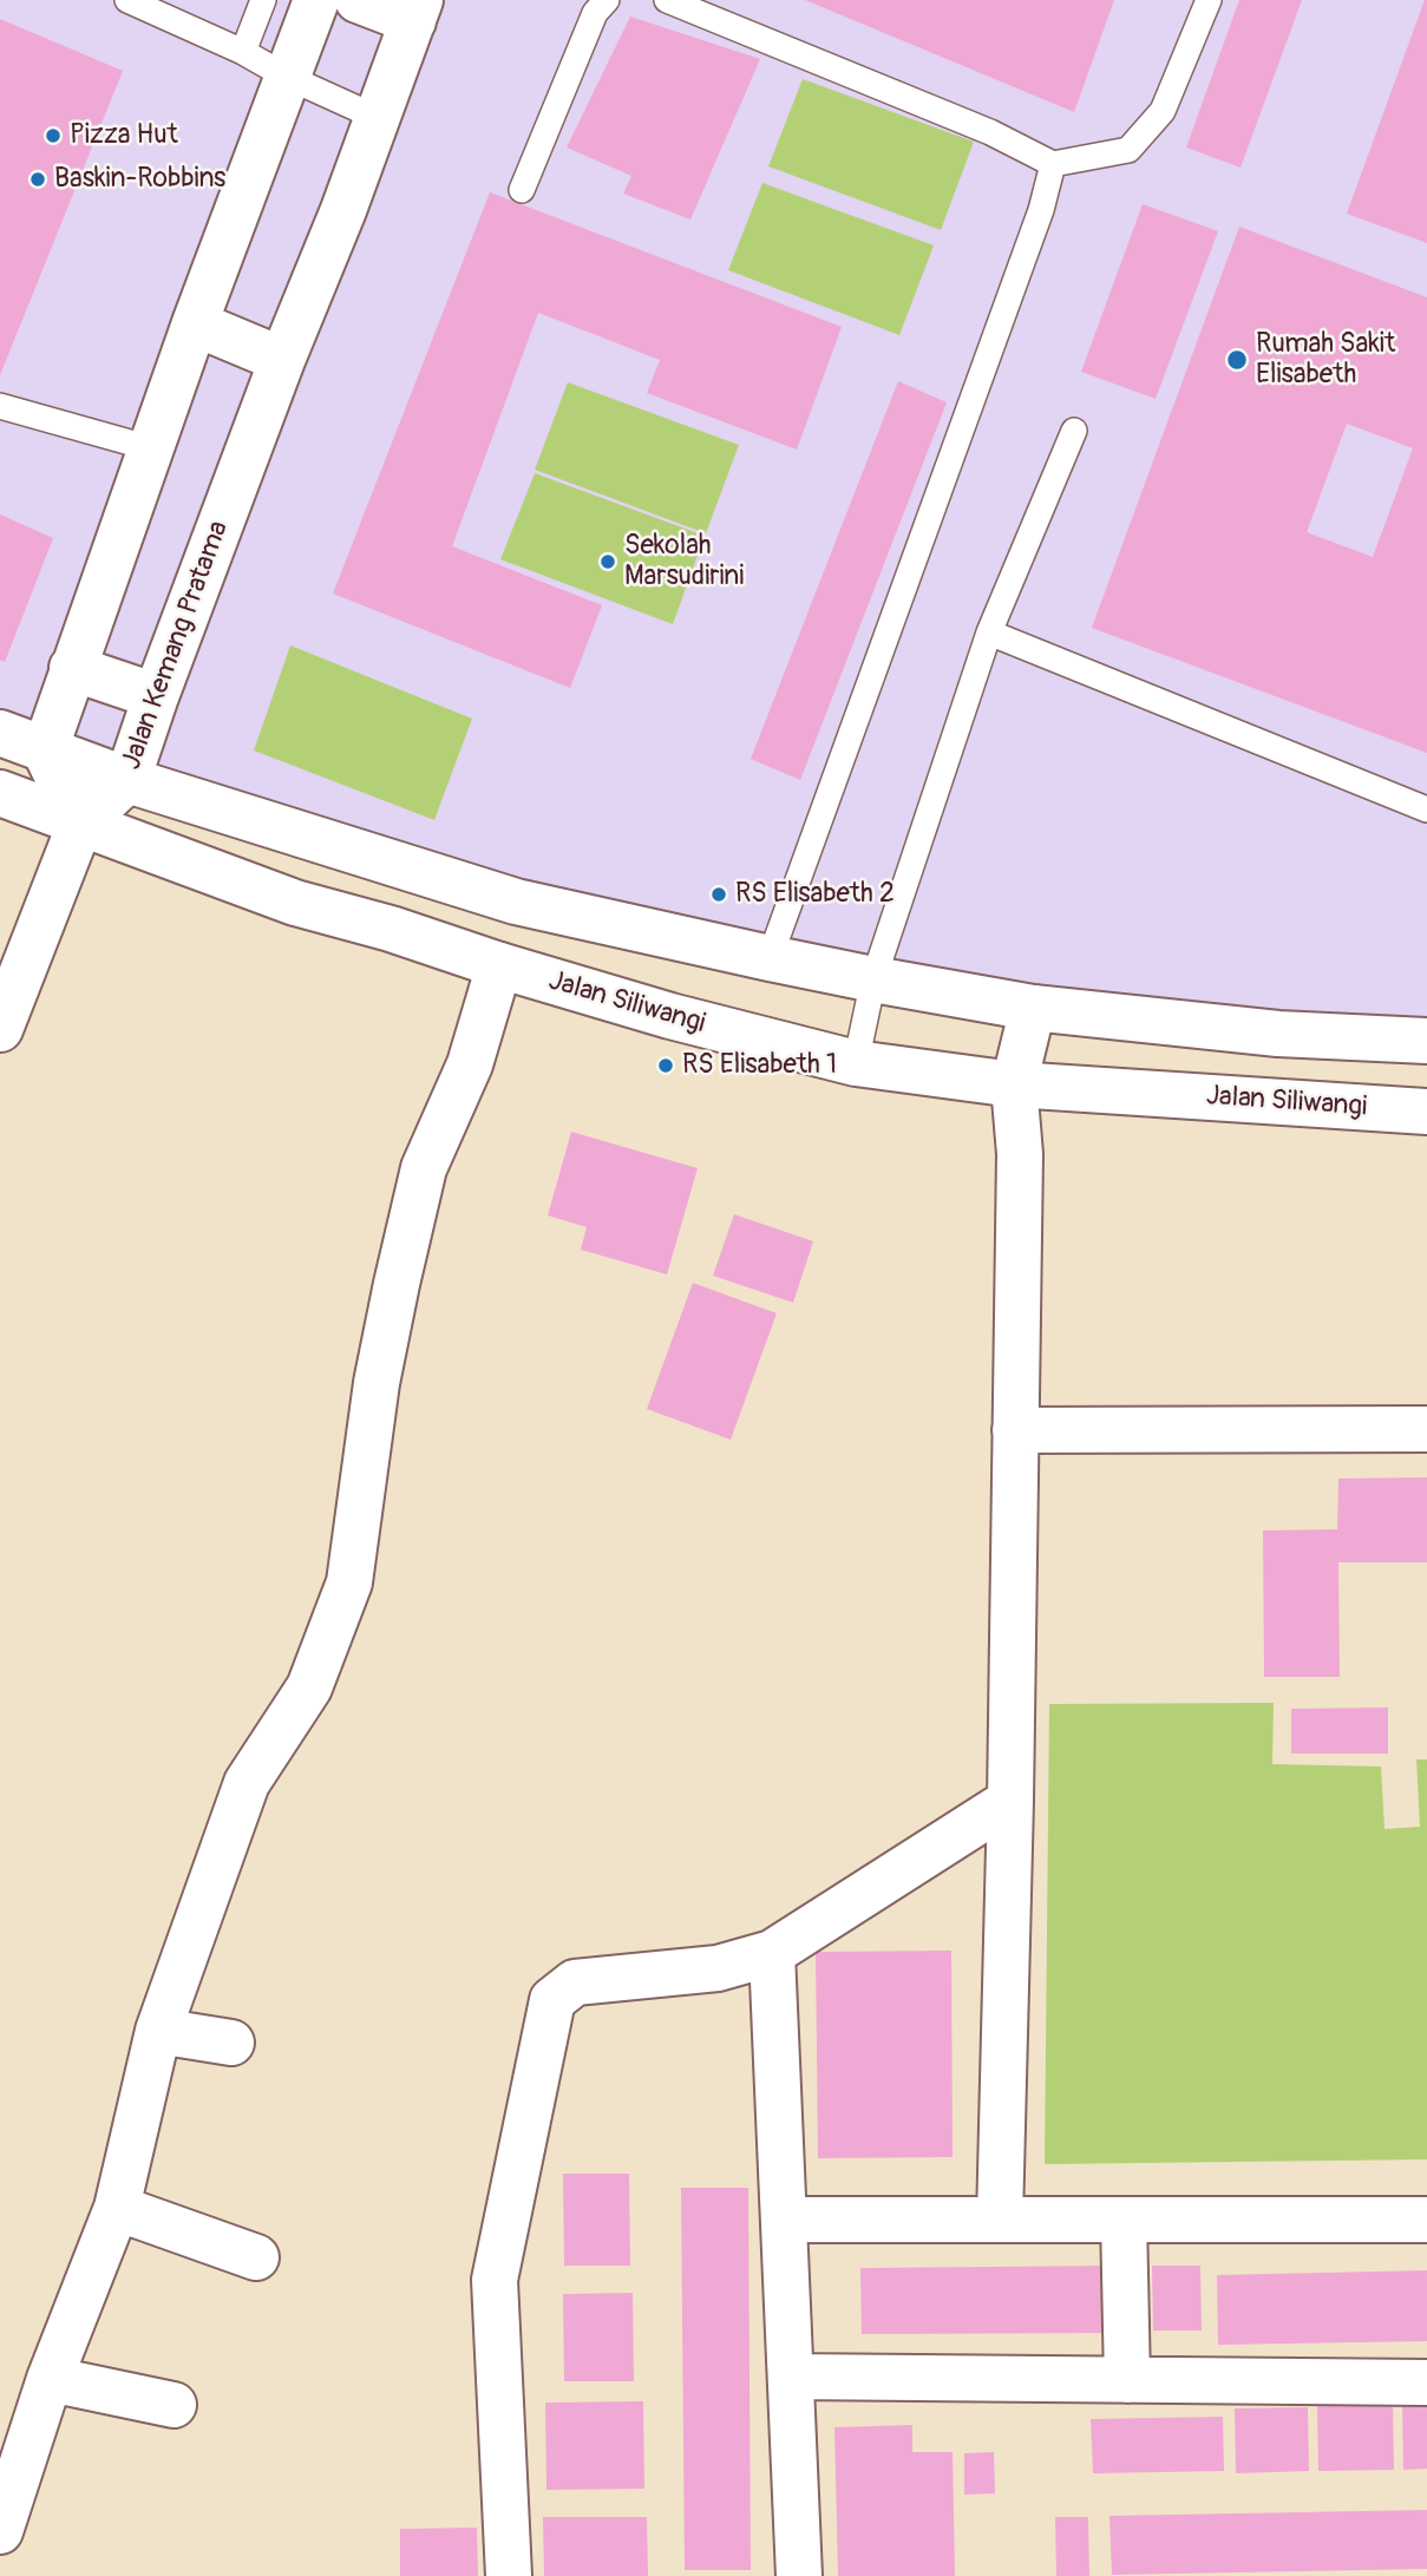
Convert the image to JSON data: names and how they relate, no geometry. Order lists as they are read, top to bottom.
{
  "streets": {
    "street": ["Jalan Kemang Pratama", "Jalan Siliwangi"]
  },
  "crossings": [
    ["Jalan Kemang Pratama", "Jalan Siliwangi"]
  ],
  "places": [
    "Pizza Hut",
    "Baskin-Robbins",
    "Rumah Sakit Elisabeth",
    "Sekolah Marsudirini",
    "RS Elisabeth 2",
    "RS Elisabeth 1"
  ]
}
